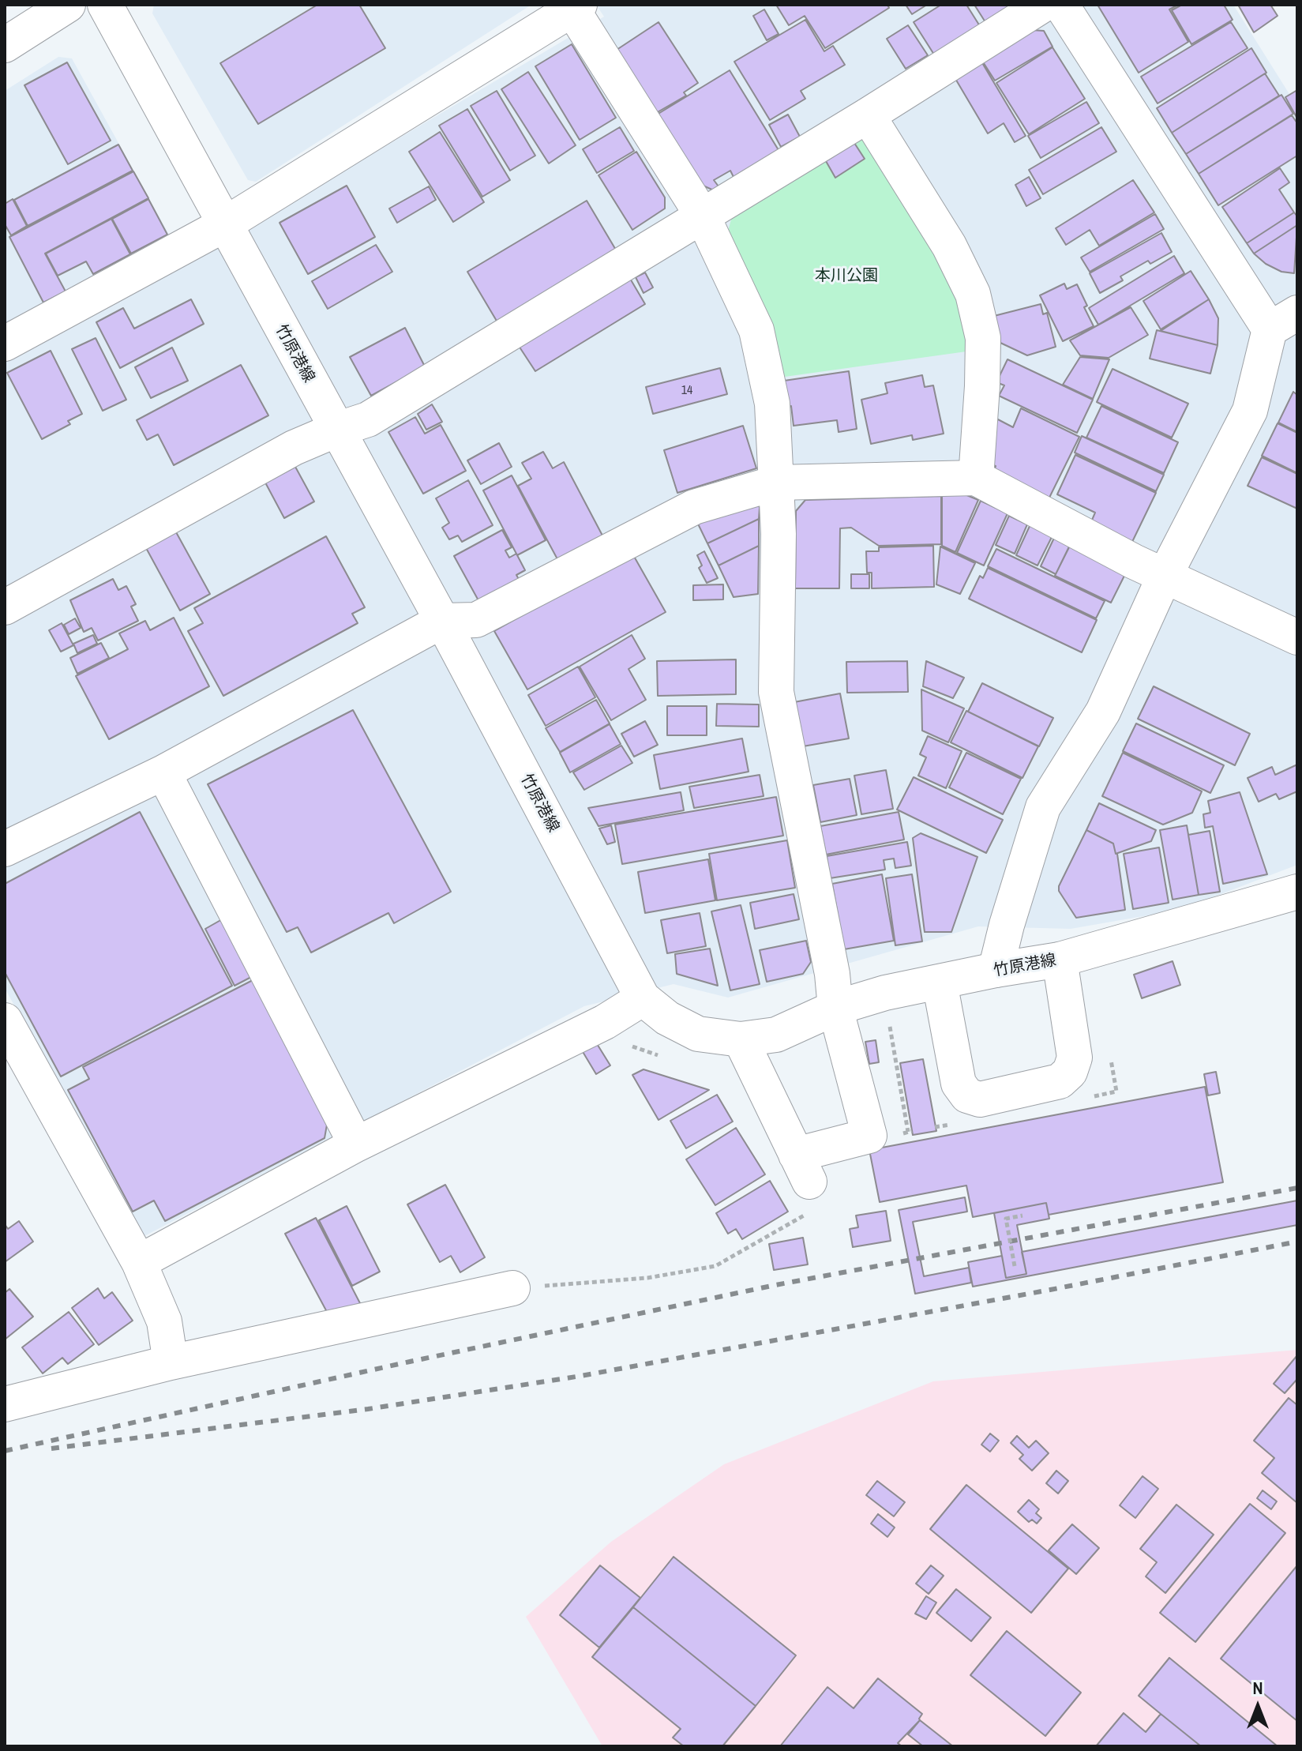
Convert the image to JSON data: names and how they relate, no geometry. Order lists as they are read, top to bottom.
{
  "streets": {
    "main road": ["竹原港線"]
  },
  "parks": ["本川公園"],
  "house_numbers": ["14"],
  "north": "top"
}
